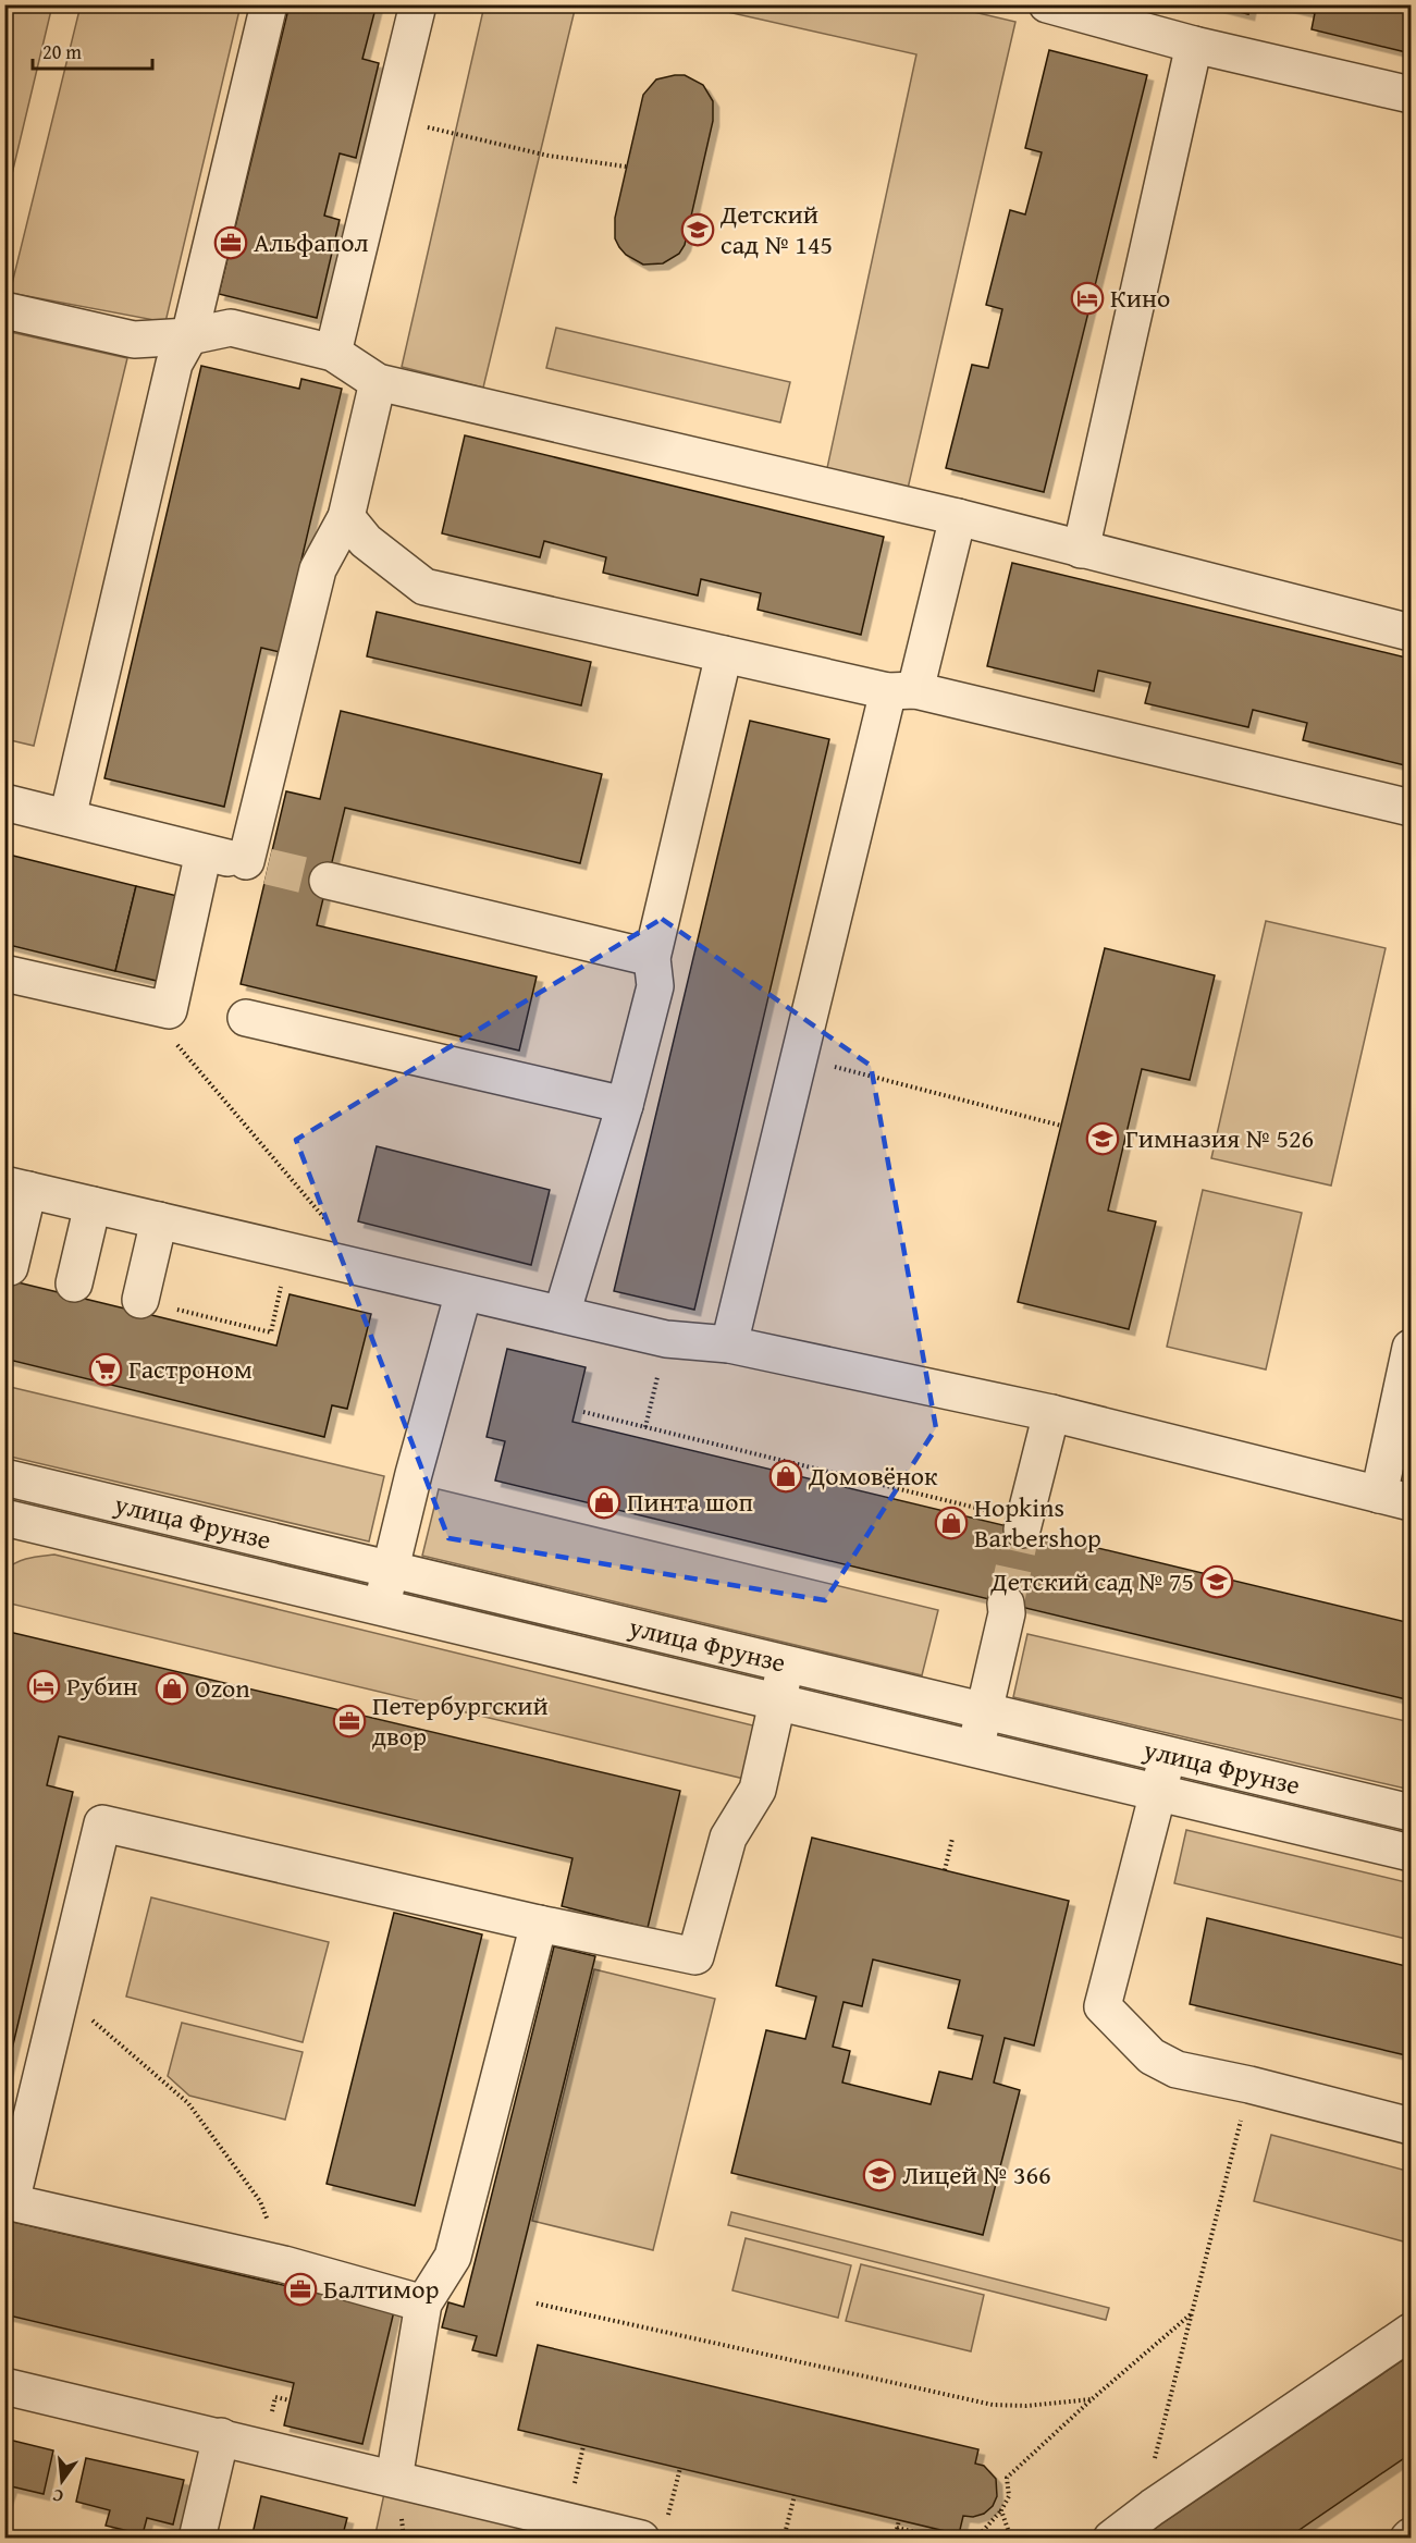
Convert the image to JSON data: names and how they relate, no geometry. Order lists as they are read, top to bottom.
{
  "streets": {
    "street": ["улица Фрунзе"]
  },
  "places": {
    "school or university": [
      "Детский сад № 145",
      "Гимназия № 526",
      "Детский сад № 75",
      "Лицей № 366"
    ],
    "office": ["Альфапол", "Петербургский двор", "Балтимор"],
    "hotel": ["Кино", "Рубин"],
    "supermarket": ["Гастроном"],
    "shop": [
      "Домовёнок",
      "Пинта шоп",
      "Hopkins Barbershop",
      "Ozon"
    ]
  },
  "scale_bar": "20 m",
  "north": "bottom"
}
